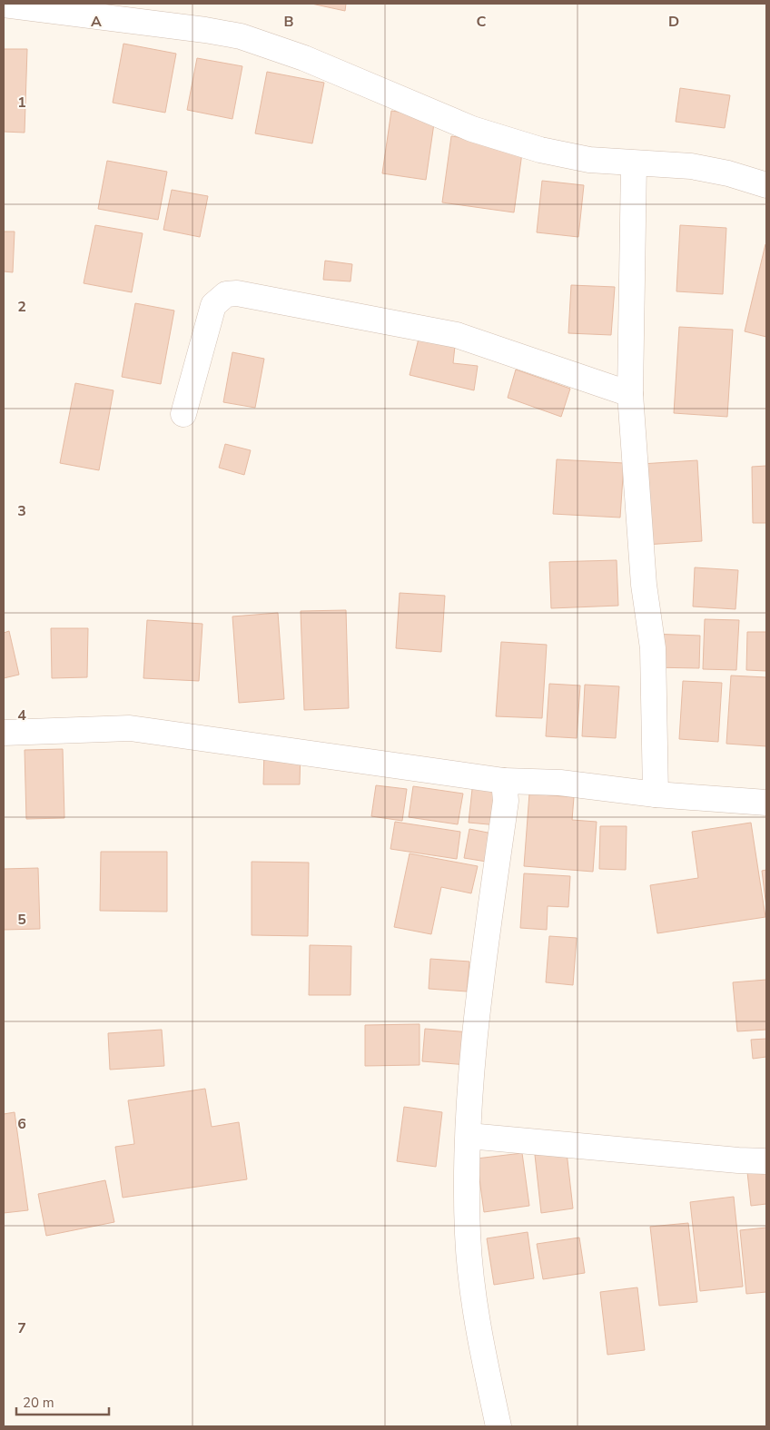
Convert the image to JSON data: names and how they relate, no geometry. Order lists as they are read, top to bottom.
{
  "scale_bar": "20 m",
  "grid": {
    "columns": [
      "A",
      "B",
      "C",
      "D"
    ],
    "rows": [
      "1",
      "2",
      "3",
      "4",
      "5",
      "6",
      "7"
    ]
  }
}
